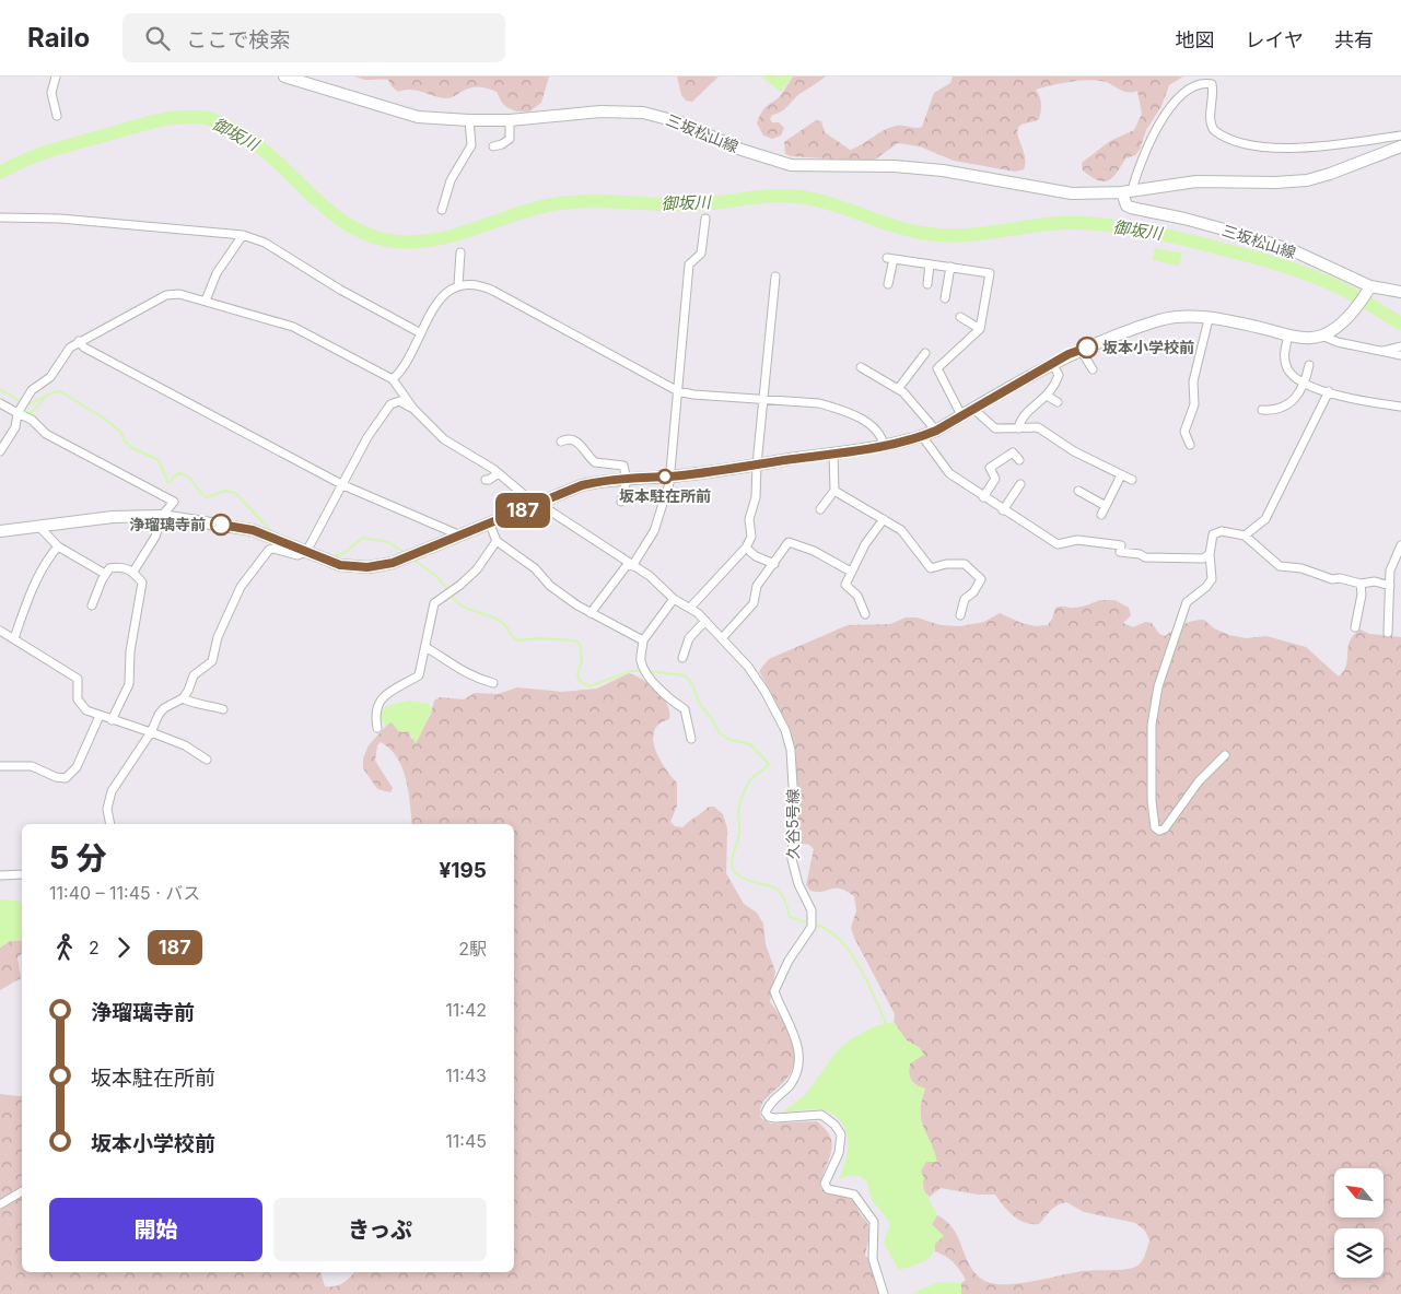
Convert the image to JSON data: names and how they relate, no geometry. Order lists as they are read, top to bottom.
{
  "streets": {
    "main road": ["三坂松山線"],
    "street": ["久谷5号線"]
  },
  "water": ["御坂川"],
  "places": ["坂本小学校前", "坂本駐在所前", "浄瑠璃寺前"],
  "lines": ["bus line 187"],
  "north": "top left",
  "page": {
    "header": "Railo",
    "search": "ここで検索",
    "nav": ["地図", "レイヤ", "共有"],
    "on_map": "187",
    "heading": ["5 分", "11:40 – 11:45 · バス", "¥195"],
    "legs": ["2", "187", "2駅"],
    "list": [
      {
        "name": "浄瑠璃寺前",
        "value": "11:42"
      },
      {
        "name": "坂本駐在所前",
        "value": "11:43"
      },
      {
        "name": "坂本小学校前",
        "value": "11:45"
      }
    ],
    "buttons": ["開始", "きっぷ"]
  }
}
